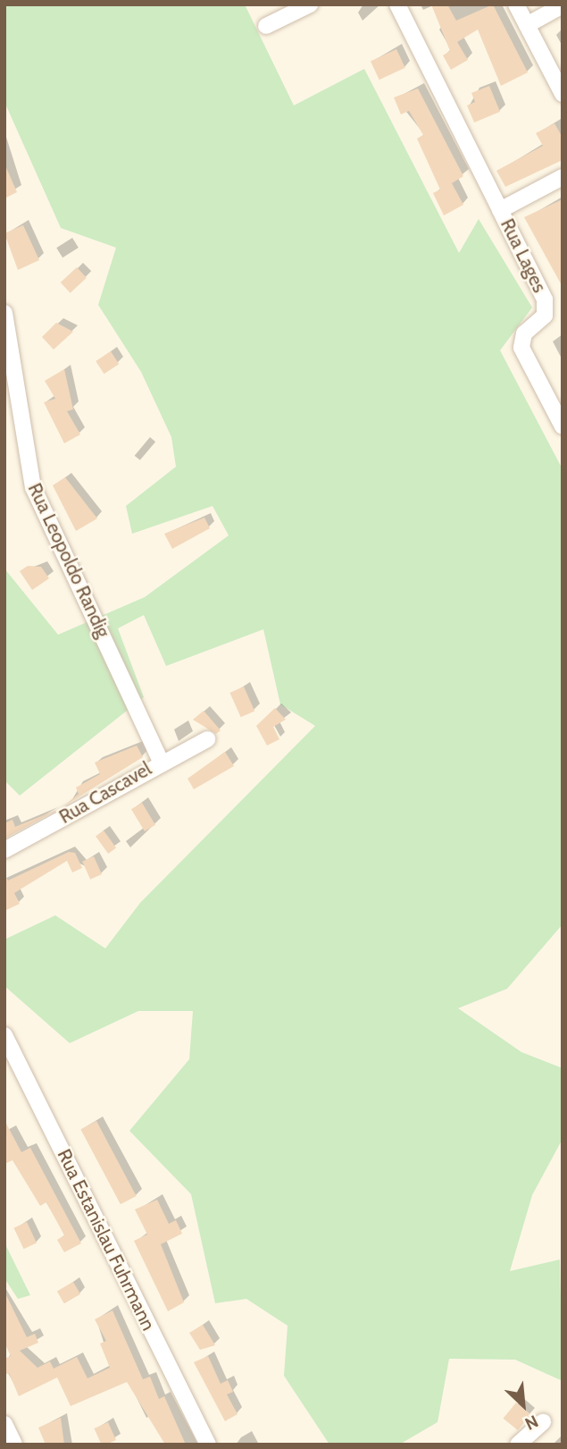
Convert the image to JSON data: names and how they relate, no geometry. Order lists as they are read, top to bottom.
{
  "streets": {
    "street": [
      "Rua Lages",
      "Rua Leopoldo Randig",
      "Rua Cascavel",
      "Rua Estanislau Fuhrmann"
    ]
  },
  "crossings": [
    ["Rua Leopoldo Randig", "Rua Cascavel"]
  ],
  "north": "bottom right"
}
